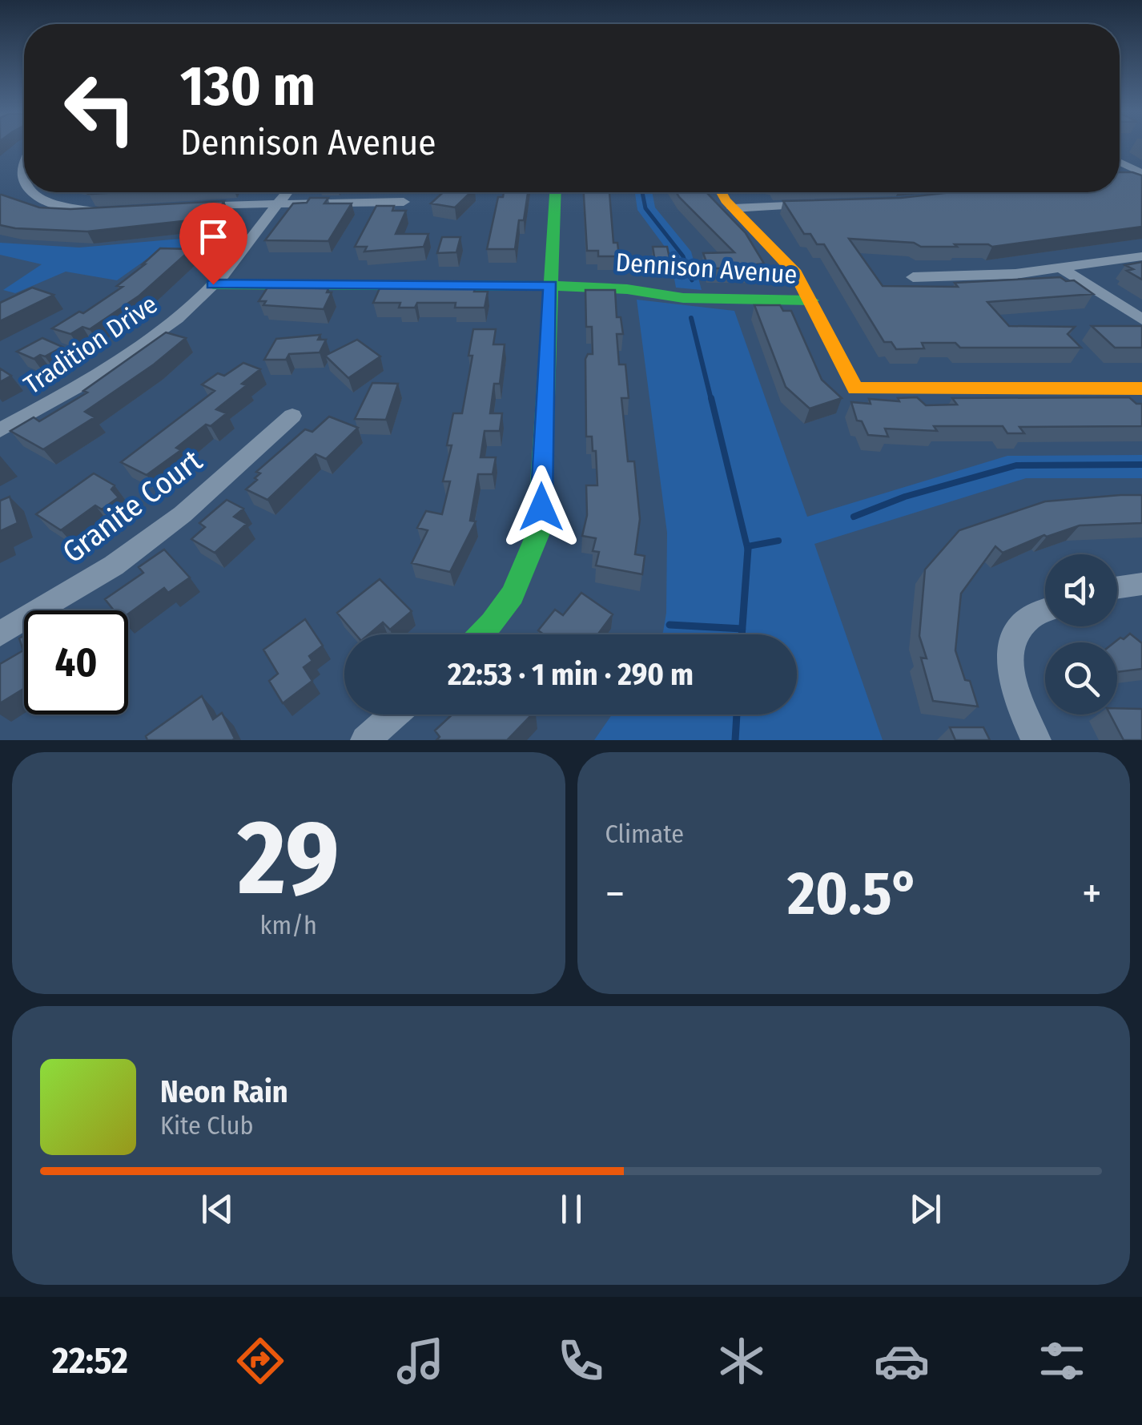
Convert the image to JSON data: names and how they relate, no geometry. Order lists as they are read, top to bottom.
{
  "streets": {
    "street": ["Dennison Avenue", "Tradition Drive", "Granite Court"]
  },
  "crossings": [
    ["Dennison Avenue", "Tradition Drive"]
  ],
  "page": {
    "turn": ["130 m", "Dennison Avenue"],
    "limit": "40",
    "trip": "22:53 · 1 min · 290 m",
    "tile": [
      ["29", "km/h"],
      "Climate"
    ],
    "heat": ["−", "20.5°", "+"],
    "song": ["Neon Rain", "Kite Club"],
    "tabs": "22:52"
  }
}
